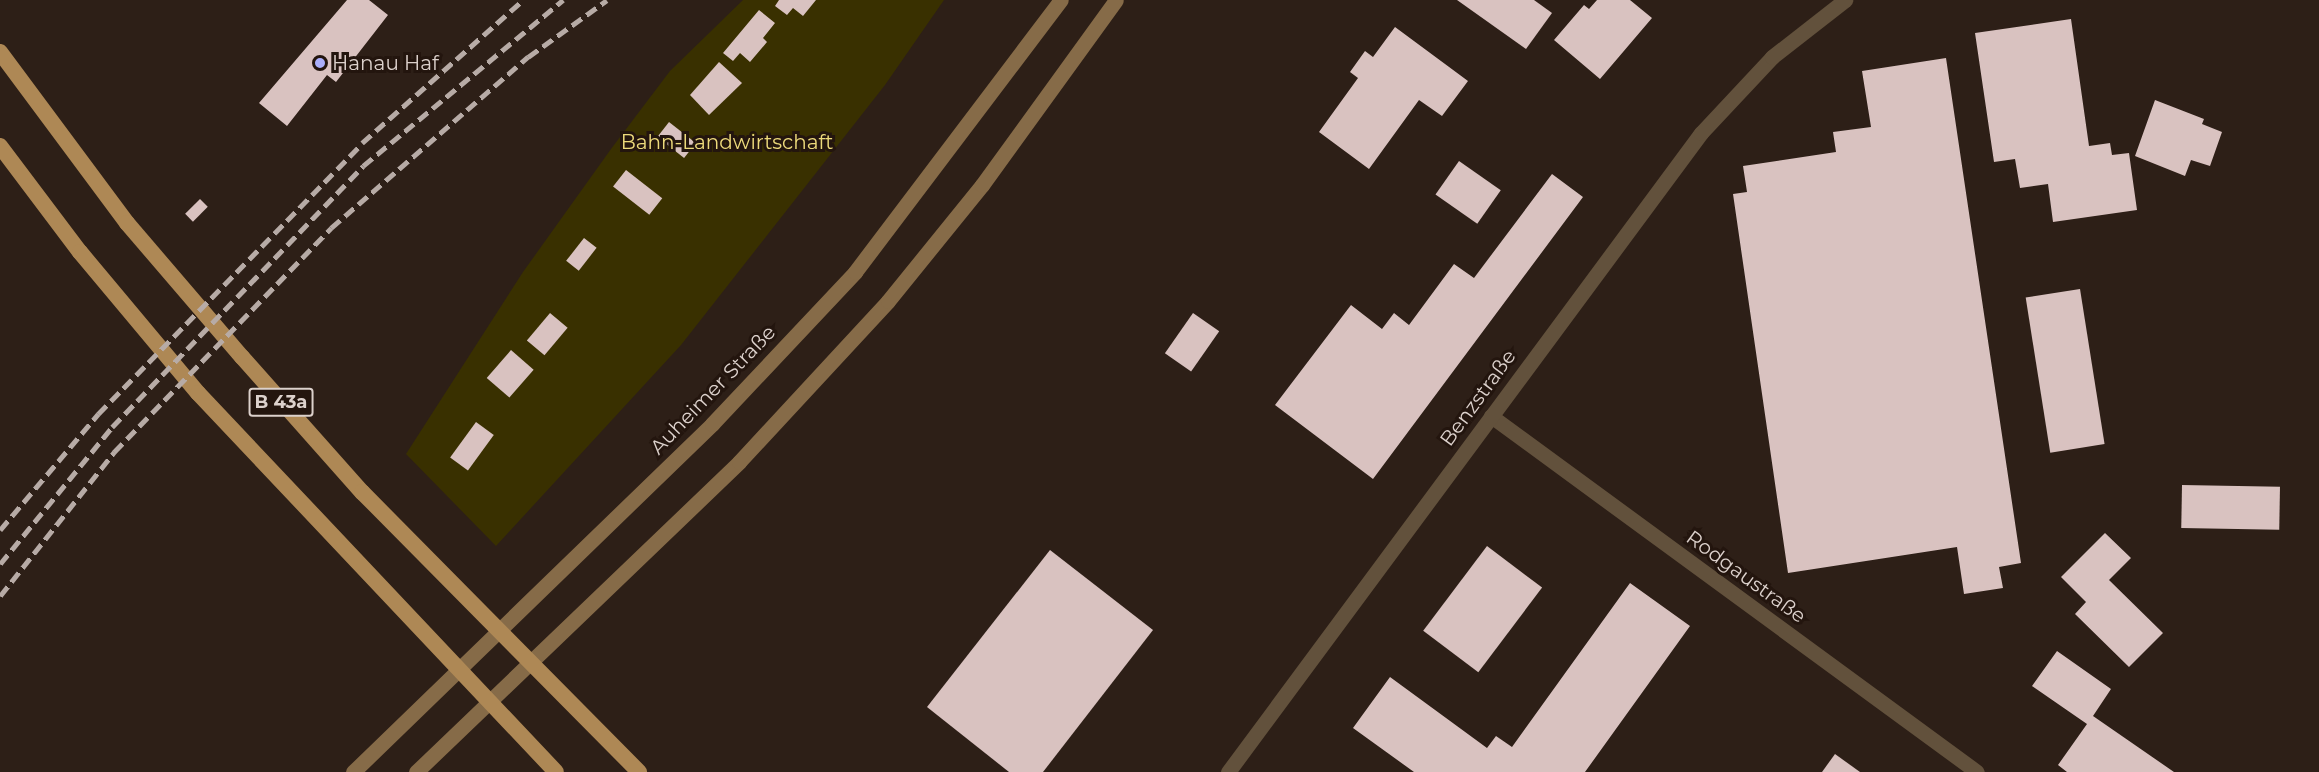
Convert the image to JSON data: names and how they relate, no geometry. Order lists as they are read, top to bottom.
{
  "streets": {
    "highway": ["B 43a"],
    "main road": ["Auheimer Straße"],
    "street": ["Benzstraße", "Rodgaustraße"]
  },
  "crossings": [
    ["Benzstraße", "Rodgaustraße"]
  ],
  "parks": ["Bahn-Landwirtschaft"],
  "places": ["Hanau Haf"]
}
